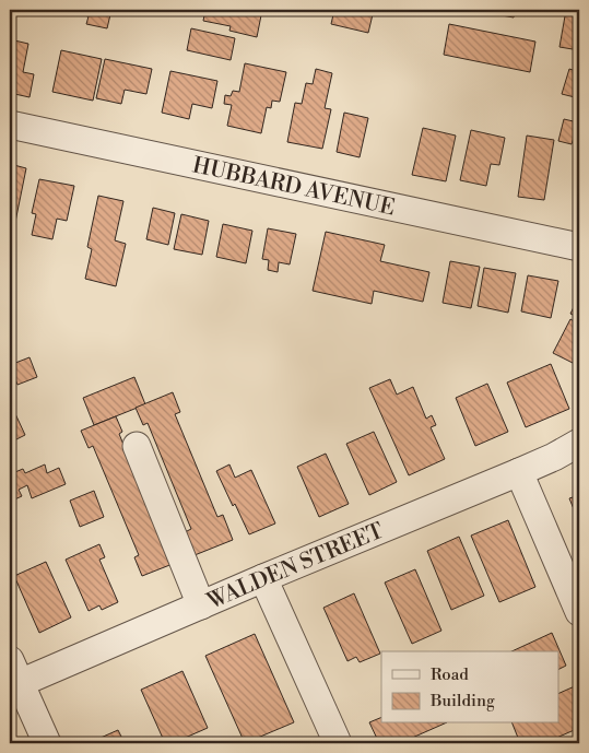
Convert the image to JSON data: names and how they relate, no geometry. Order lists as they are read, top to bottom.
{
  "streets": {
    "street": ["HUBBARD AVENUE", "WALDEN STREET"]
  },
  "legend": ["Road", "Building"]
}
